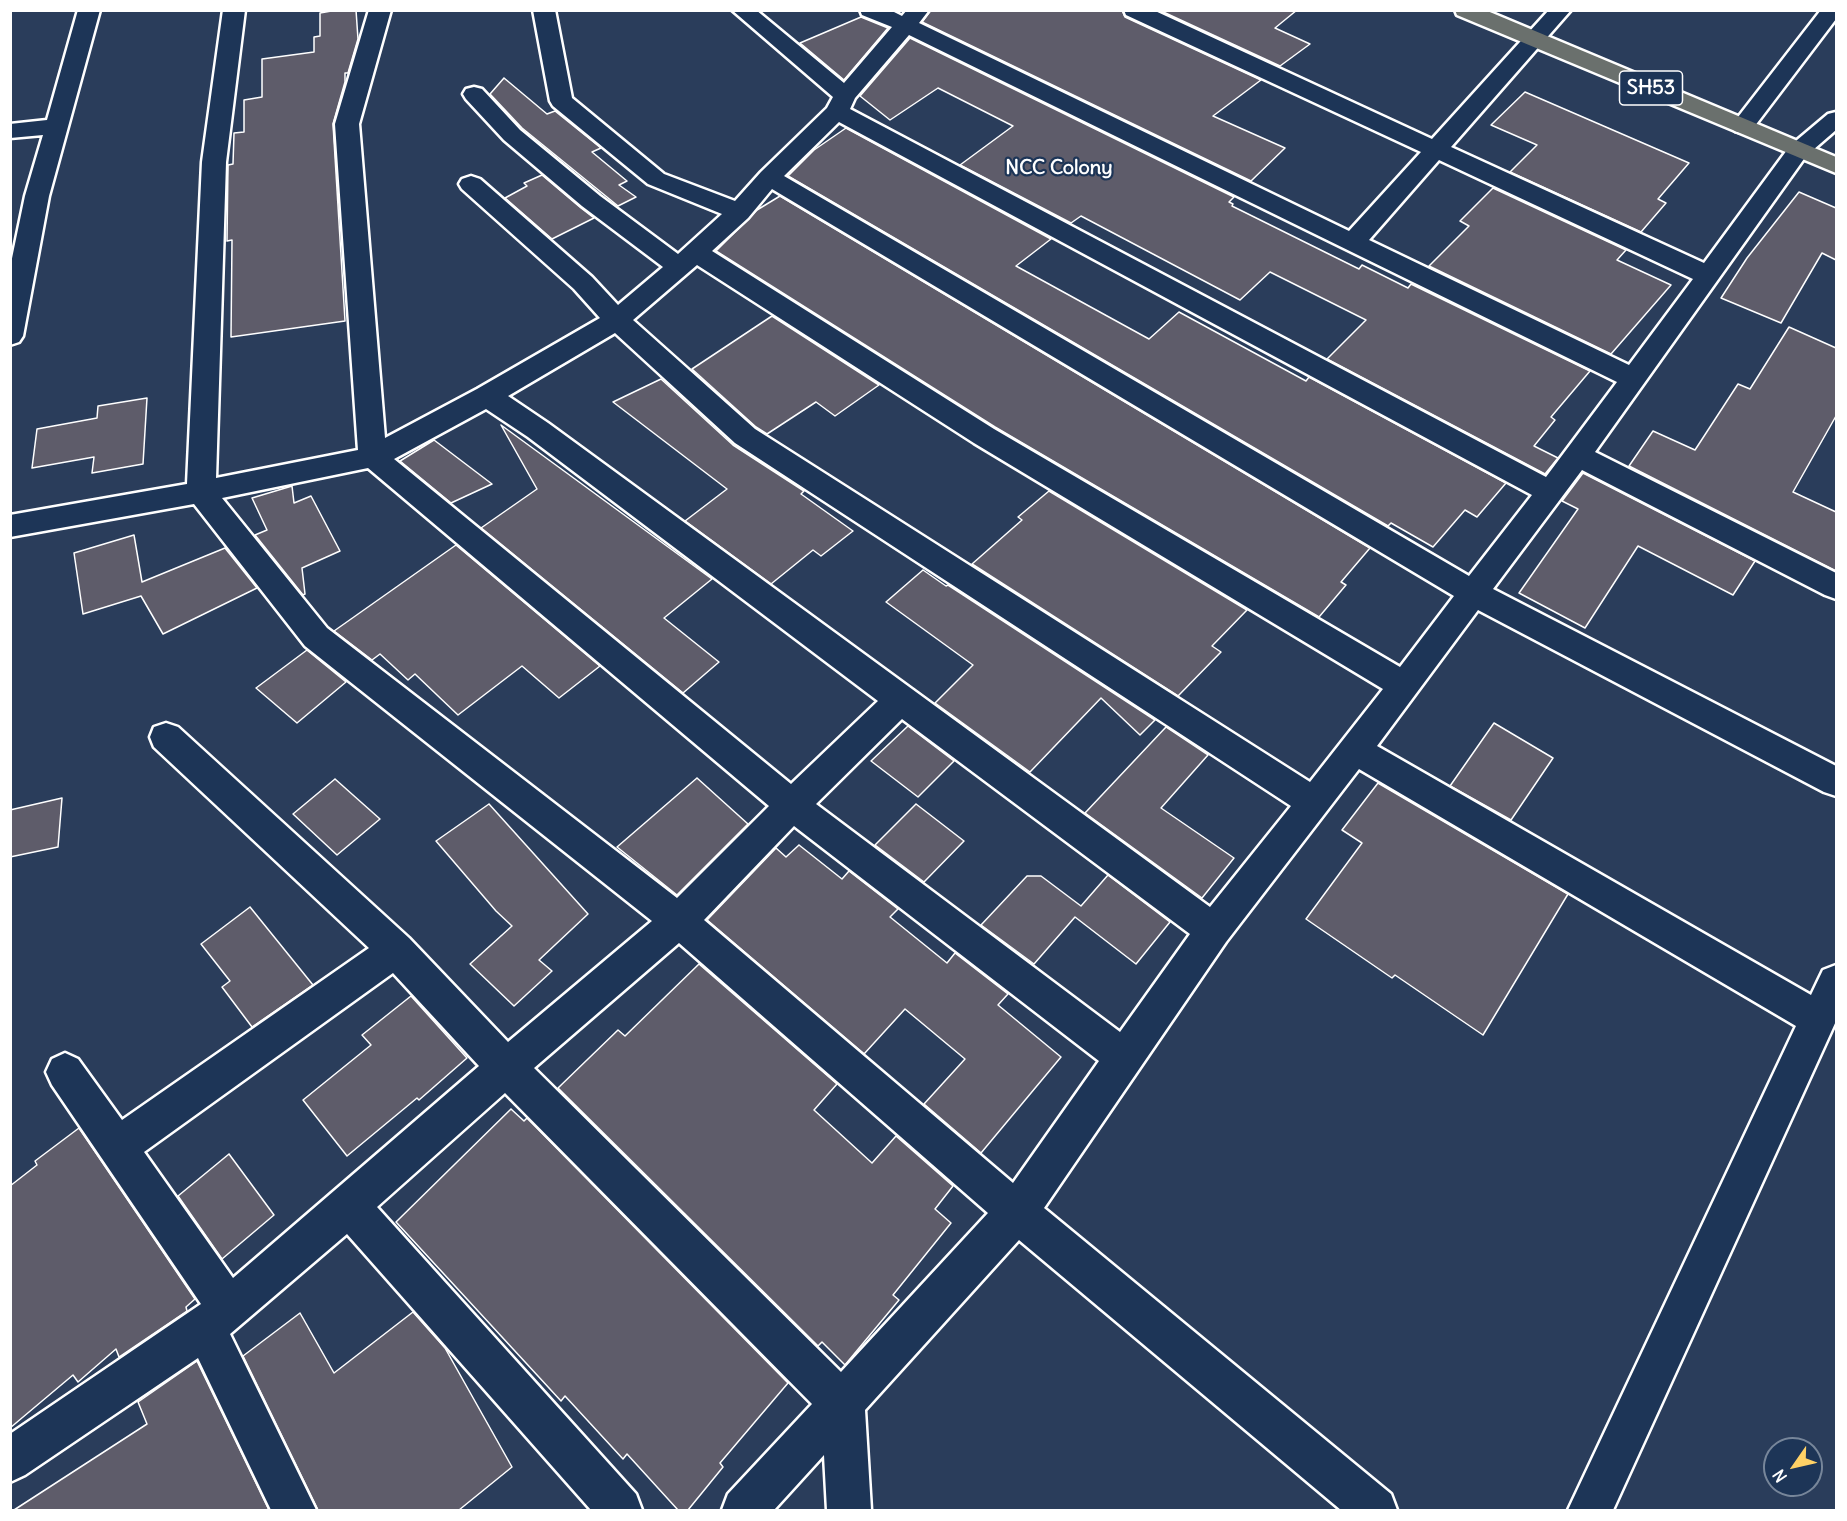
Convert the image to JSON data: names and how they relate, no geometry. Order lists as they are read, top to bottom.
{
  "streets": {
    "main road": ["SH53"]
  },
  "districts": ["NCC Colony"],
  "north": "bottom left"
}
